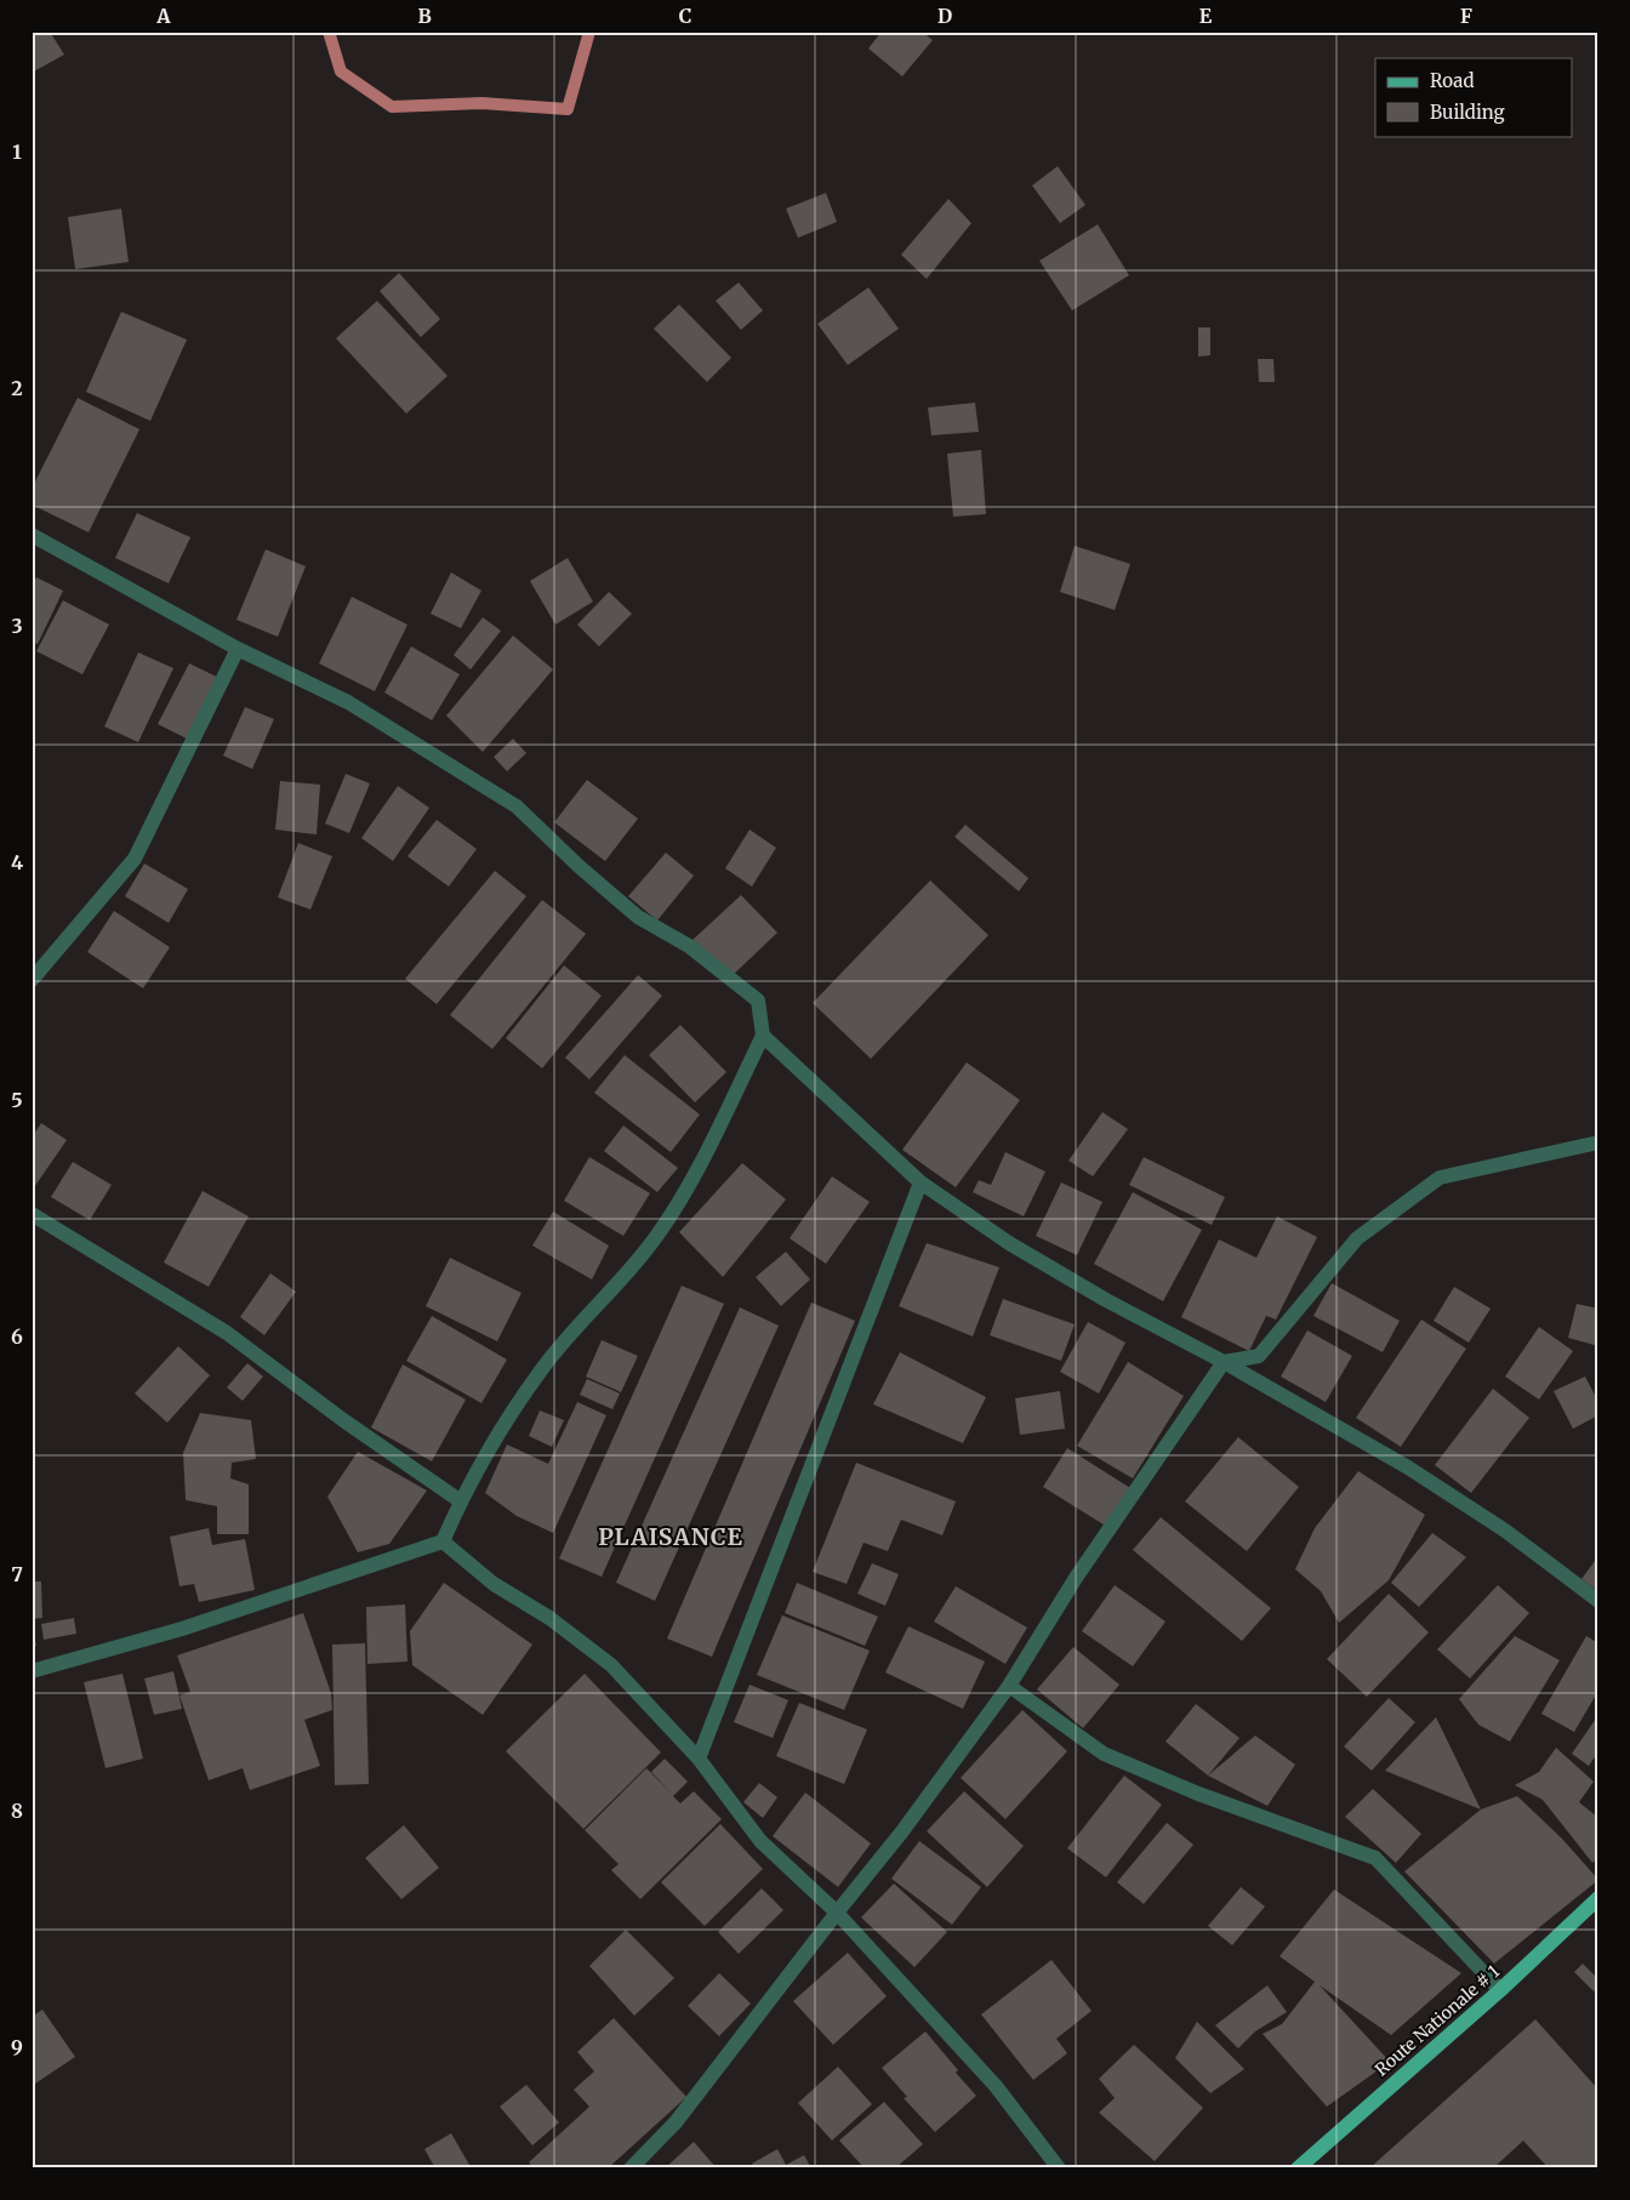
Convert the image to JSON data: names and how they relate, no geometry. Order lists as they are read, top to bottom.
{
  "streets": {
    "main road": ["Route Nationale # 1"]
  },
  "districts": ["PLAISANCE"],
  "legend": ["Road", "Building"],
  "grid": {
    "columns": [
      "A",
      "B",
      "C",
      "D",
      "E",
      "F"
    ],
    "rows": [
      "1",
      "2",
      "3",
      "4",
      "5",
      "6",
      "7",
      "8",
      "9"
    ]
  }
}
